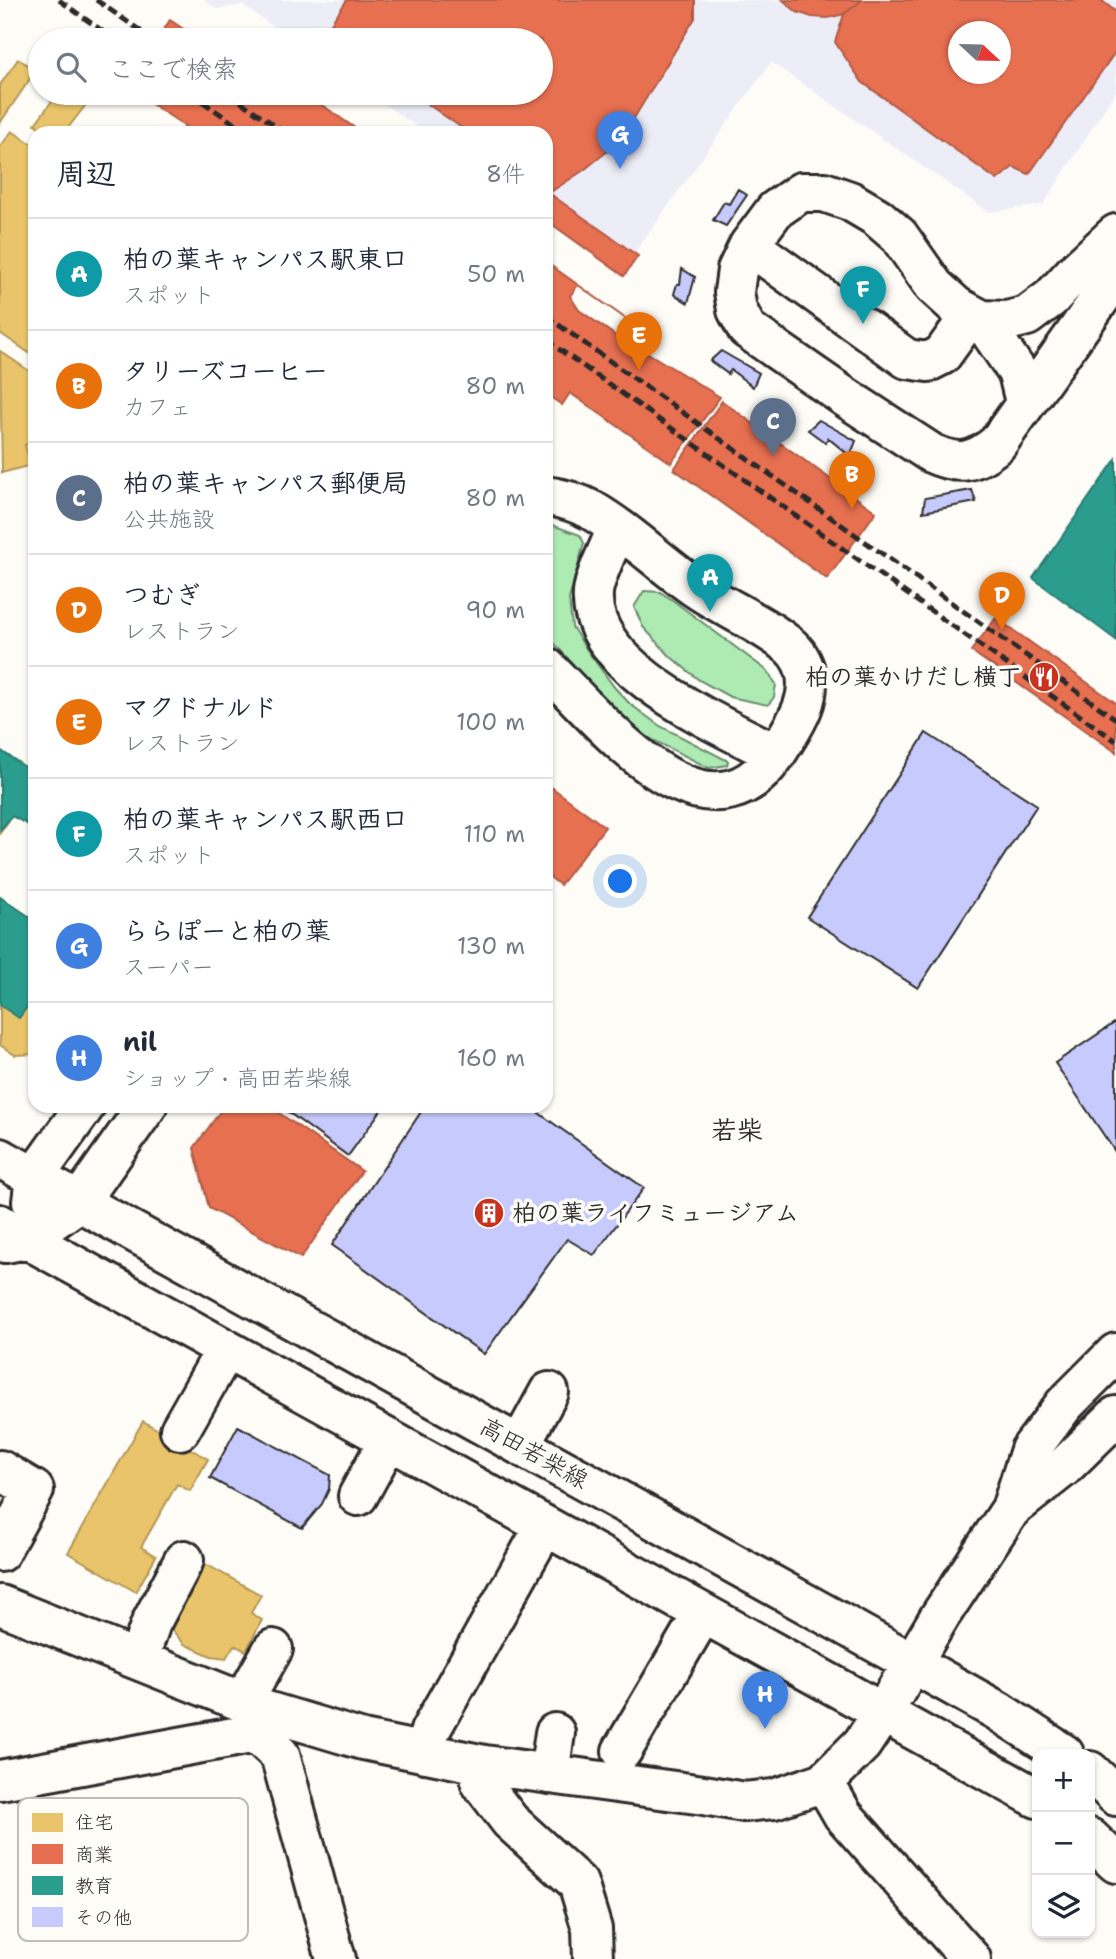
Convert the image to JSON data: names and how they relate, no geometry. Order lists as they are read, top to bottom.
{
  "streets": {
    "street": ["高田若柴線"]
  },
  "districts": ["若柴"],
  "places": {
    "restaurant": ["柏の葉かけだし横丁"],
    "building": ["柏の葉ライフミュージアム"]
  },
  "legend": [
    "住宅",
    "商業",
    "教育",
    "その他"
  ],
  "north": "right",
  "page": {
    "search": "ここで検索",
    "pins": [
      "G",
      "F",
      "E",
      "C",
      "B",
      "A",
      "D",
      "H"
    ],
    "heading": ["周辺", "8件"],
    "list": [
      {
        "mark": "A",
        "name": "柏の葉キャンパス駅東口",
        "note": "スポット",
        "value": "50 m"
      },
      {
        "mark": "B",
        "name": "タリーズコーヒー",
        "note": "カフェ",
        "value": "80 m"
      },
      {
        "mark": "C",
        "name": "柏の葉キャンパス郵便局",
        "note": "公共施設",
        "value": "80 m"
      },
      {
        "mark": "D",
        "name": "つむぎ",
        "note": "レストラン",
        "value": "90 m"
      },
      {
        "mark": "E",
        "name": "マクドナルド",
        "note": "レストラン",
        "value": "100 m"
      },
      {
        "mark": "F",
        "name": "柏の葉キャンパス駅西口",
        "note": "スポット",
        "value": "110 m"
      },
      {
        "mark": "G",
        "name": "ららぽーと柏の葉",
        "note": "スーパー",
        "value": "130 m"
      },
      {
        "mark": "H",
        "name": "nil",
        "note": "ショップ · 高田若柴線",
        "value": "160 m"
      }
    ],
    "map_buttons": ["+", "−"]
  }
}
